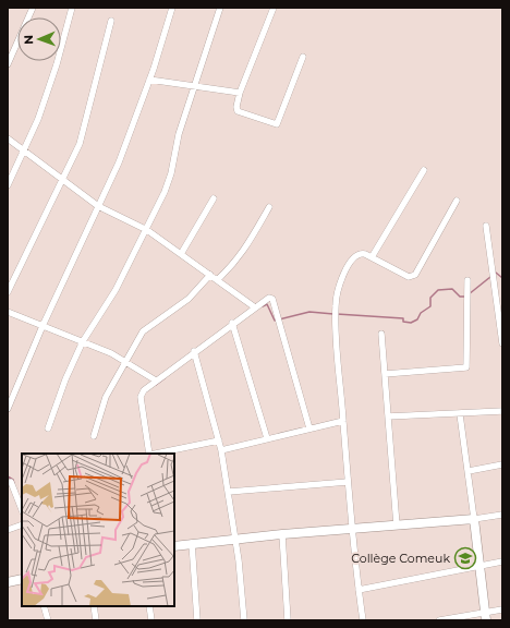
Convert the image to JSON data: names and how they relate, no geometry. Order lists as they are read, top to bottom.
{
  "places": {
    "school or university": ["Collège Comeuk"]
  },
  "north": "left"
}
